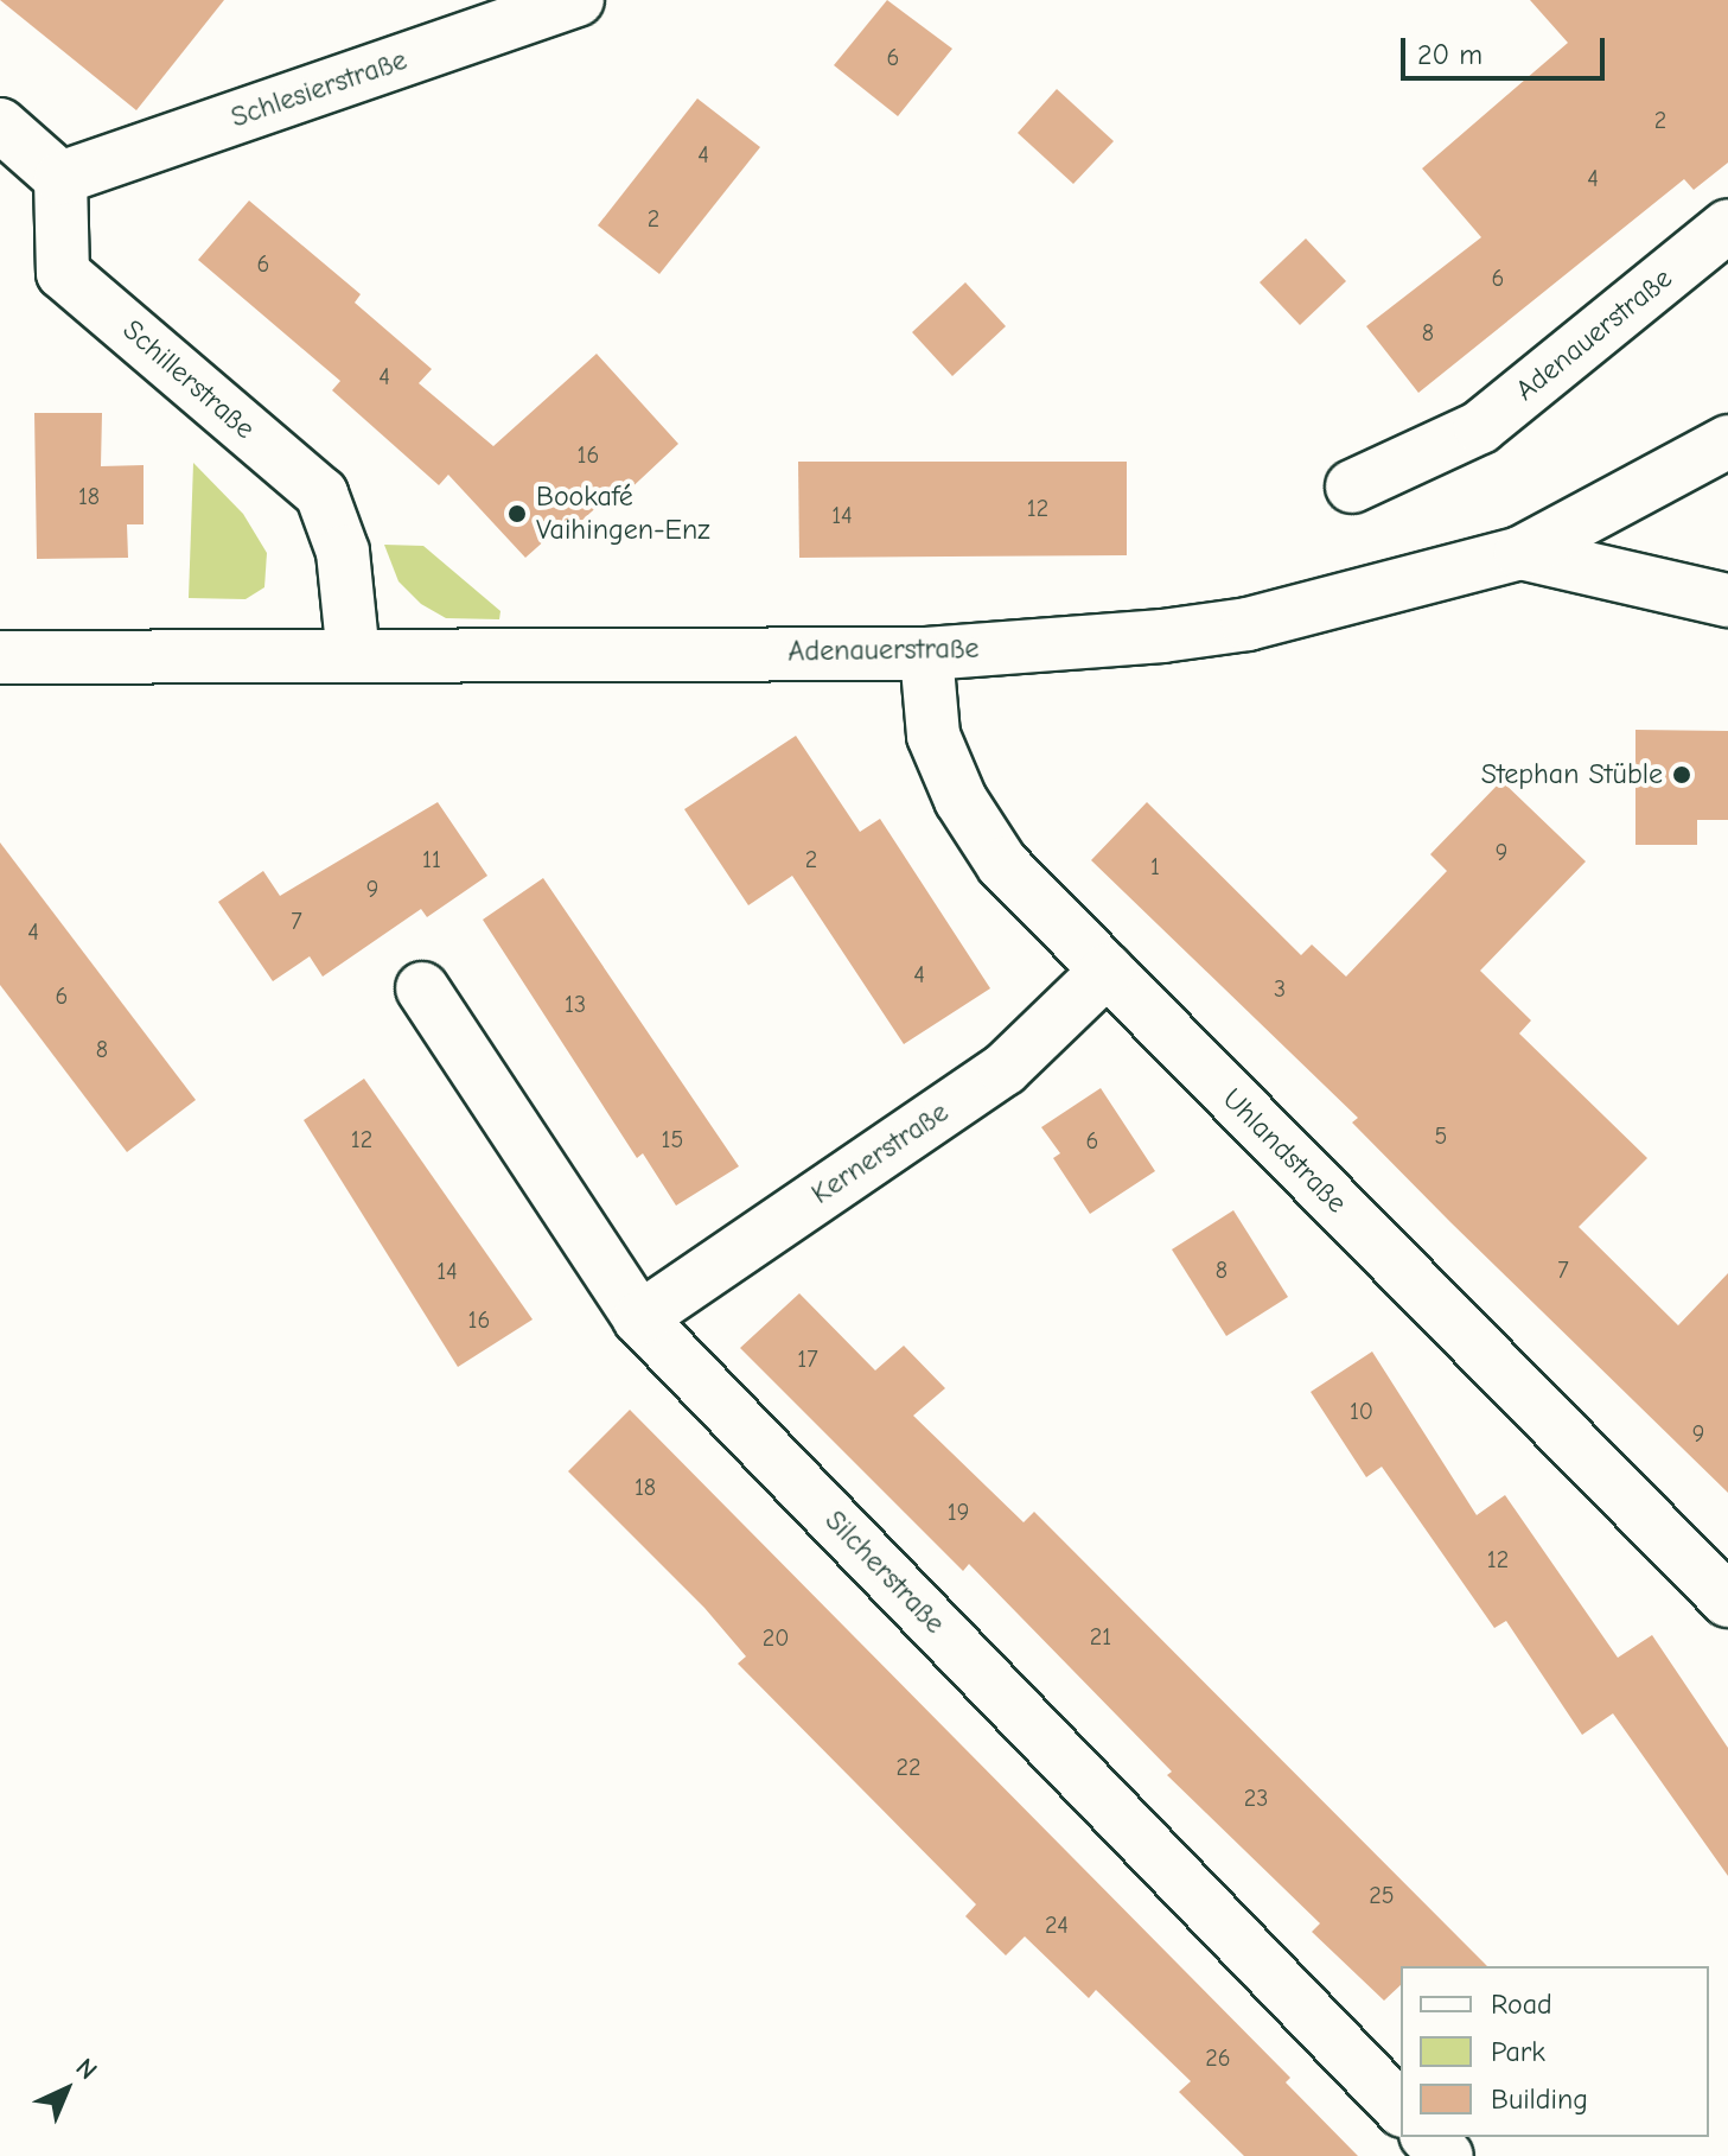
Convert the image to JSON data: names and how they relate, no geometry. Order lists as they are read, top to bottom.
{
  "streets": {
    "street": [
      "Schlesierstraße",
      "Adenauerstraße",
      "Schillerstraße",
      "Uhlandstraße",
      "Kernerstraße",
      "Silcherstraße"
    ]
  },
  "crossings": [
    ["Schlesierstraße", "Schillerstraße"],
    ["Adenauerstraße", "Schillerstraße"],
    ["Adenauerstraße", "Uhlandstraße"],
    ["Uhlandstraße", "Kernerstraße"],
    ["Kernerstraße", "Silcherstraße"]
  ],
  "places": ["Bookafé Vaihingen-Enz", "Stephan Stüble"],
  "house_numbers": [
    "6",
    "2",
    "4",
    "4",
    "2",
    "6",
    "6",
    "8",
    "4",
    "16",
    "18",
    "12",
    "14",
    "9",
    "11",
    "2",
    "1",
    "9",
    "7",
    "4",
    "4",
    "3",
    "6",
    "13",
    "8",
    "5",
    "12",
    "15",
    "6",
    "8",
    "7",
    "14",
    "16",
    "17",
    "10",
    "9",
    "18",
    "19",
    "12",
    "21",
    "20",
    "22",
    "23",
    "25",
    "24",
    "26"
  ],
  "legend": ["Road", "Park", "Building"],
  "scale_bar": "20 m",
  "north": "top right"
}
